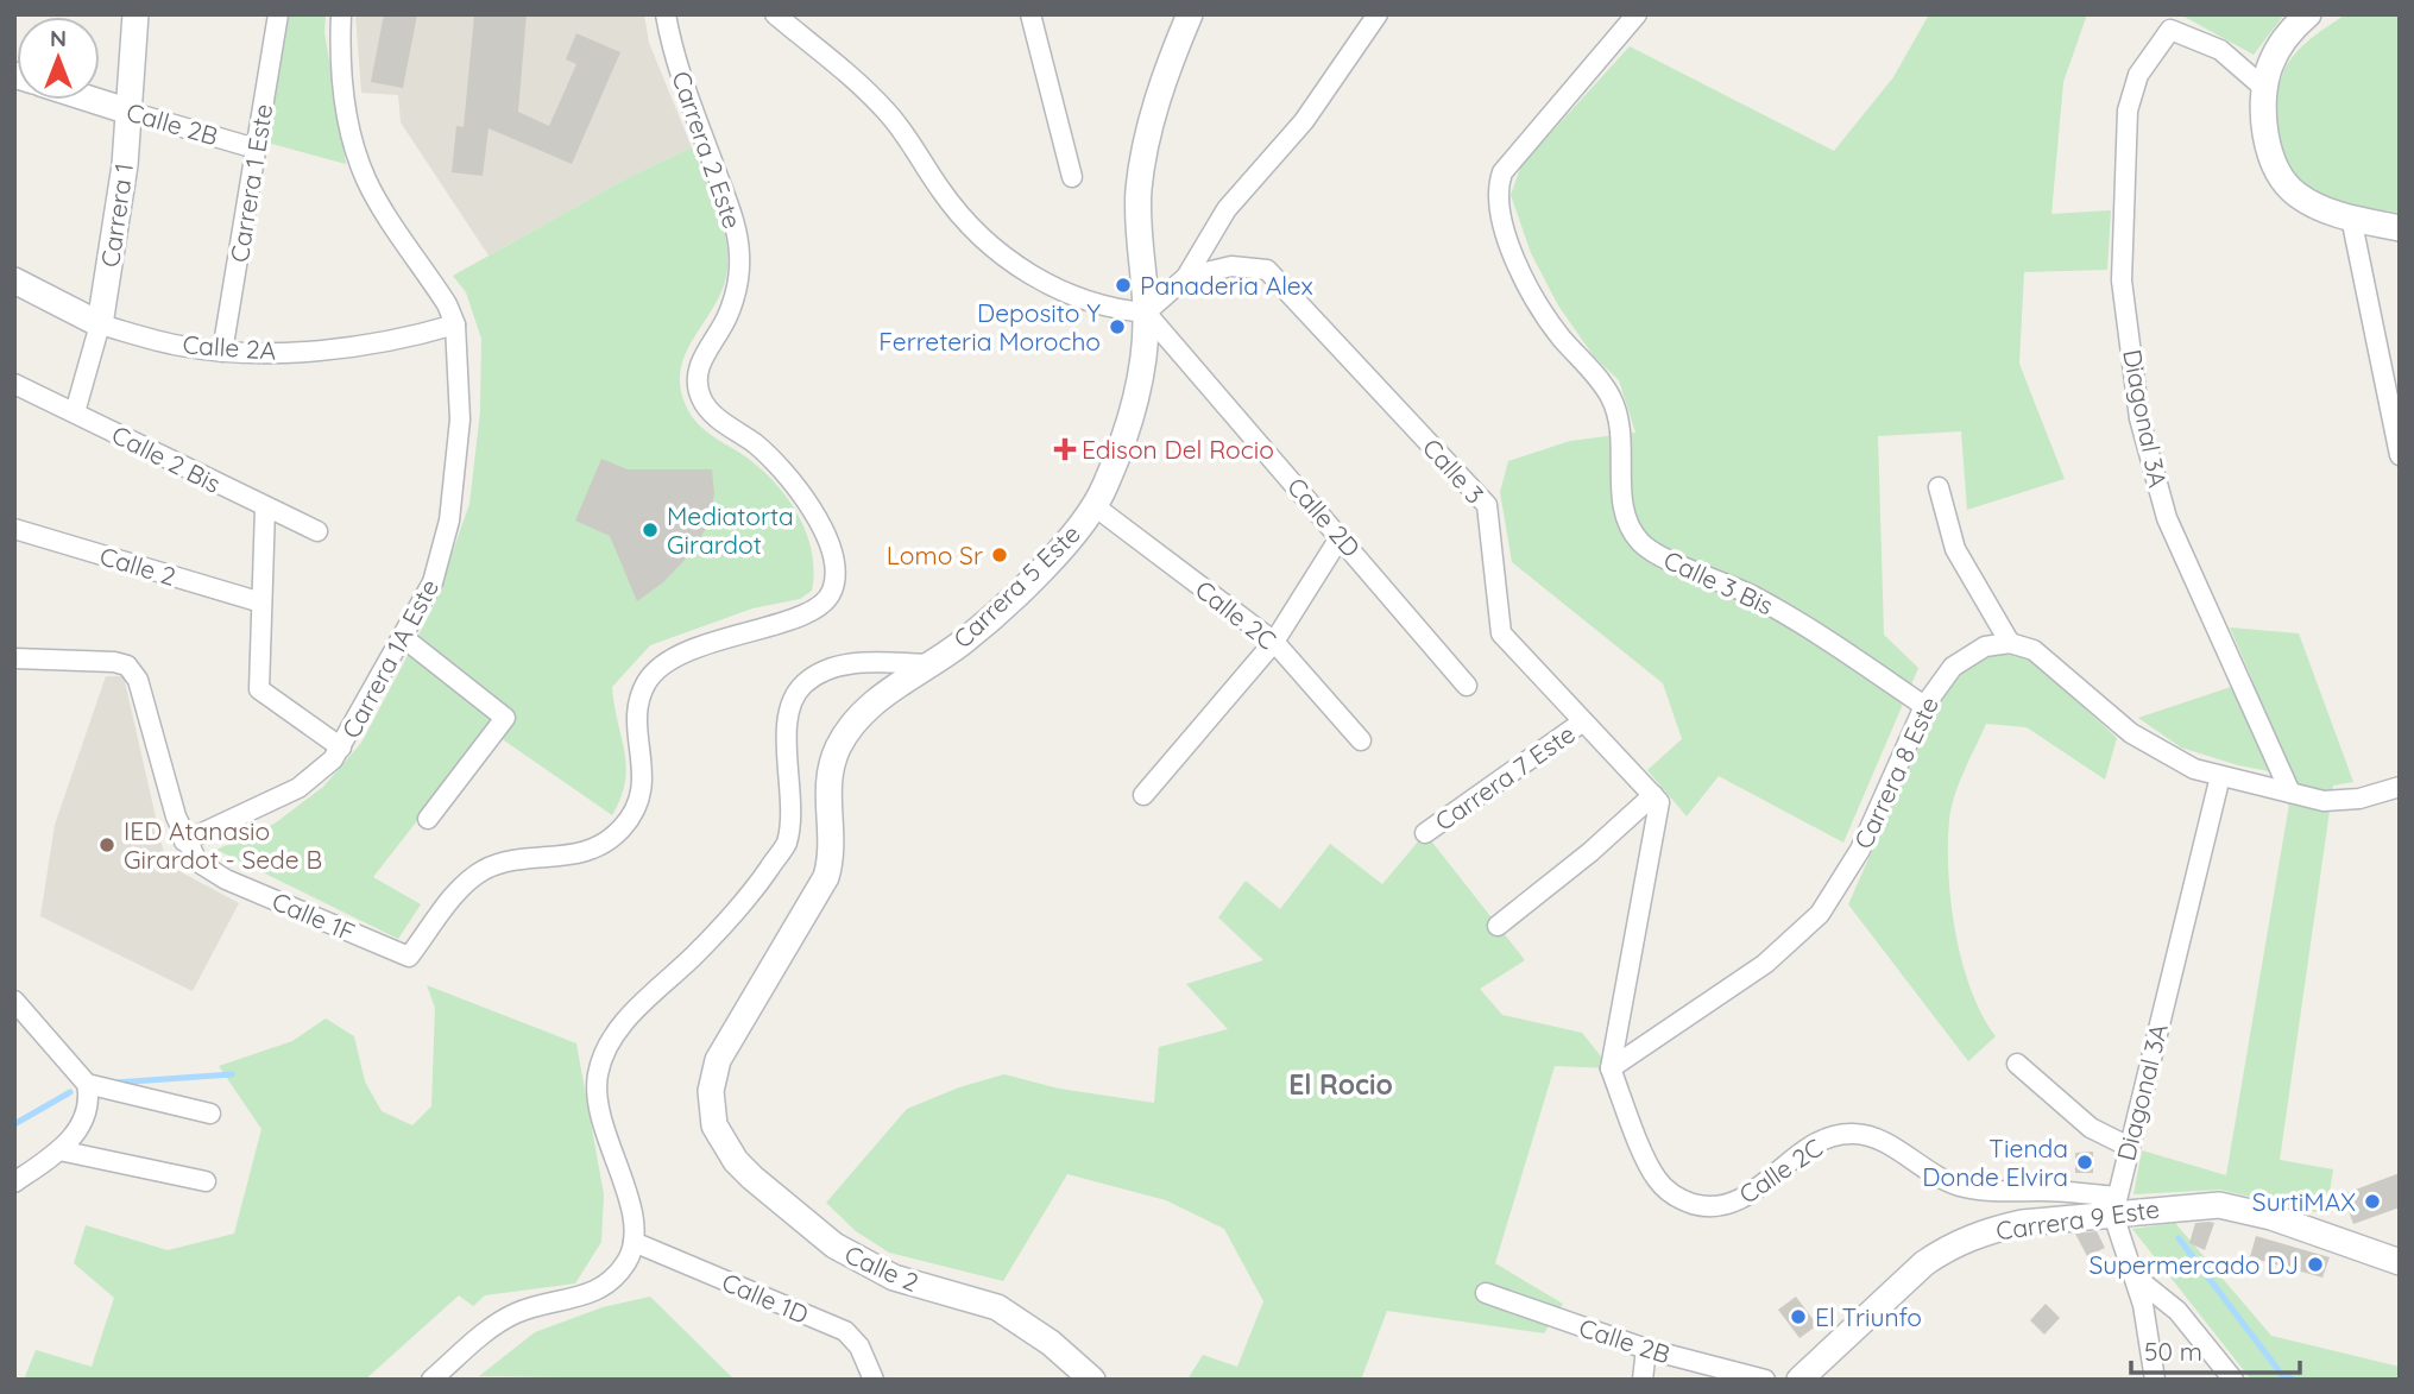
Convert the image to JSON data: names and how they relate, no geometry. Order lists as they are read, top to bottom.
{
  "streets": {
    "street": [
      "Calle 2B",
      "Carrera 2 Este",
      "Carrera 1 Este",
      "Carrera 1",
      "Calle 2A",
      "Diagonal 3A",
      "Calle 2 Bis",
      "Calle 3",
      "Calle 2D",
      "Calle 2",
      "Calle 3 Bis",
      "Carrera 5 Este",
      "Calle 2C",
      "Carrera 1A Este",
      "Carrera 8 Este",
      "Carrera 7 Este",
      "Calle 1F",
      "Carrera 9 Este",
      "Calle 1D"
    ]
  },
  "crossings": [
    ["Calle 2B", "Carrera 1 Este"],
    ["Calle 2B", "Carrera 1"],
    ["Carrera 2 Este", "Calle 1F"],
    ["Carrera 1 Este", "Calle 2A"],
    ["Carrera 1", "Calle 2A"],
    ["Carrera 1", "Calle 2 Bis"],
    ["Calle 2A", "Carrera 1A Este"],
    ["Diagonal 3A", "Calle 2C"],
    ["Diagonal 3A", "Carrera 9 Este"],
    ["Calle 3", "Carrera 7 Este"],
    ["Calle 2D", "Carrera 5 Este"],
    ["Calle 2", "Carrera 5 Este"],
    ["Calle 3 Bis", "Carrera 8 Este"],
    ["Carrera 5 Este", "Calle 2C"],
    ["Carrera 5 Este", "Calle 1D"],
    ["Calle 2C", "Carrera 8 Este"],
    ["Calle 2C", "Carrera 9 Este"],
    ["Carrera 1A Este", "Calle 1F"]
  ],
  "districts": ["El Rocio"],
  "places": {
    "other": [
      "Panaderia Alex",
      "Deposito Y Ferreteria Morocho",
      "Mediatorta Girardot",
      "Lomo Sr",
      "IED Atanasio Girardot - Sede B",
      "Tienda Donde Elvira",
      "SurtiMAX",
      "Supermercado DJ",
      "El Triunfo"
    ],
    "health": ["Edison Del Rocio"]
  },
  "scale_bar": "50 m",
  "north": "top"
}
